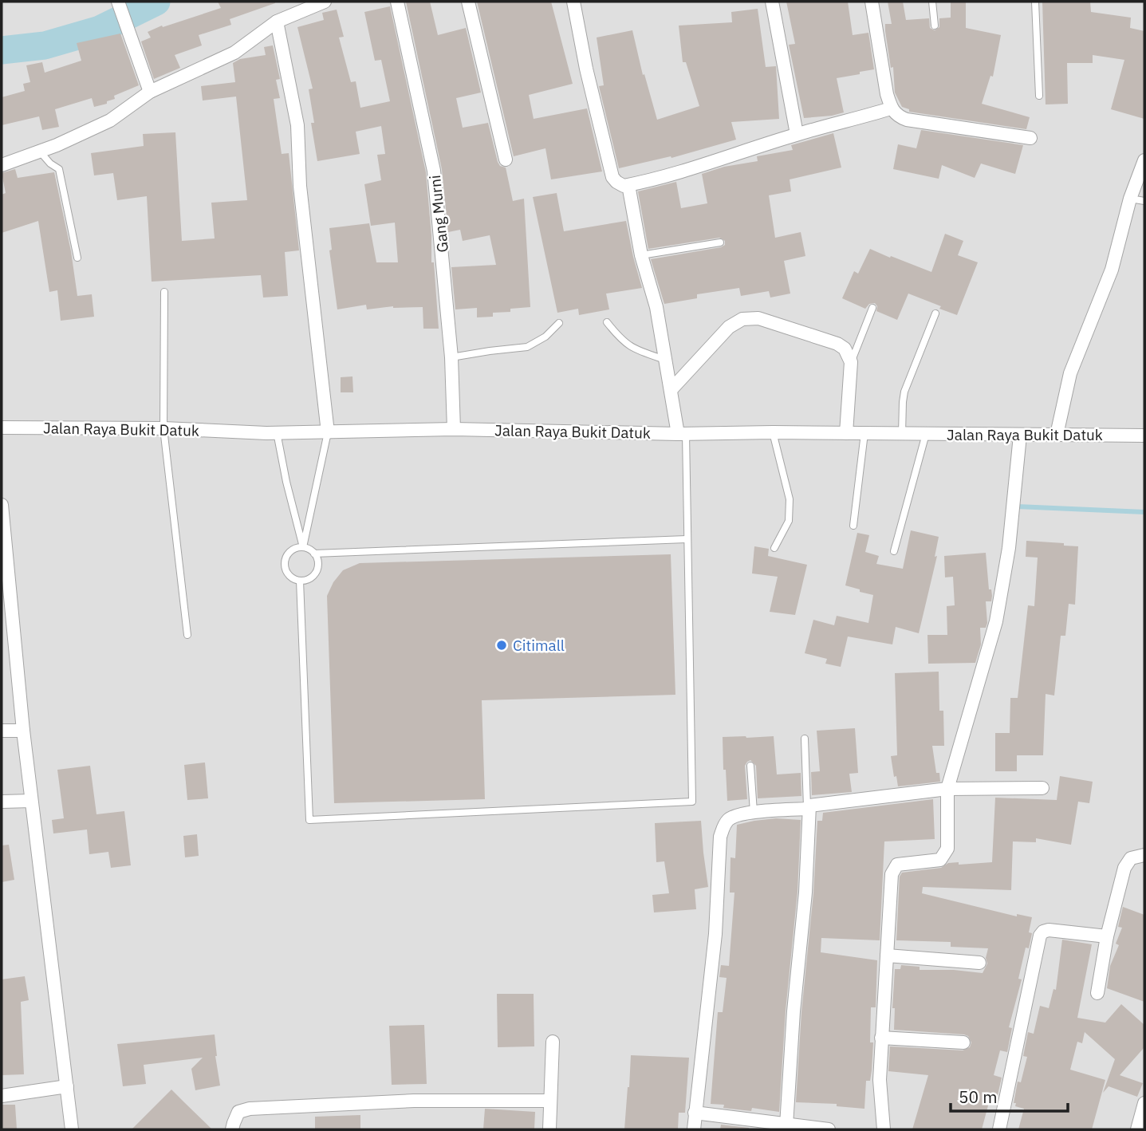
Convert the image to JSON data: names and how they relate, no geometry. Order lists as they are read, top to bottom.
{
  "streets": {
    "street": ["Gang Murni", "Jalan Raya Bukit Datuk"]
  },
  "crossings": [
    ["Gang Murni", "Jalan Raya Bukit Datuk"]
  ],
  "places": ["Citimall"],
  "scale_bar": "50 m"
}
